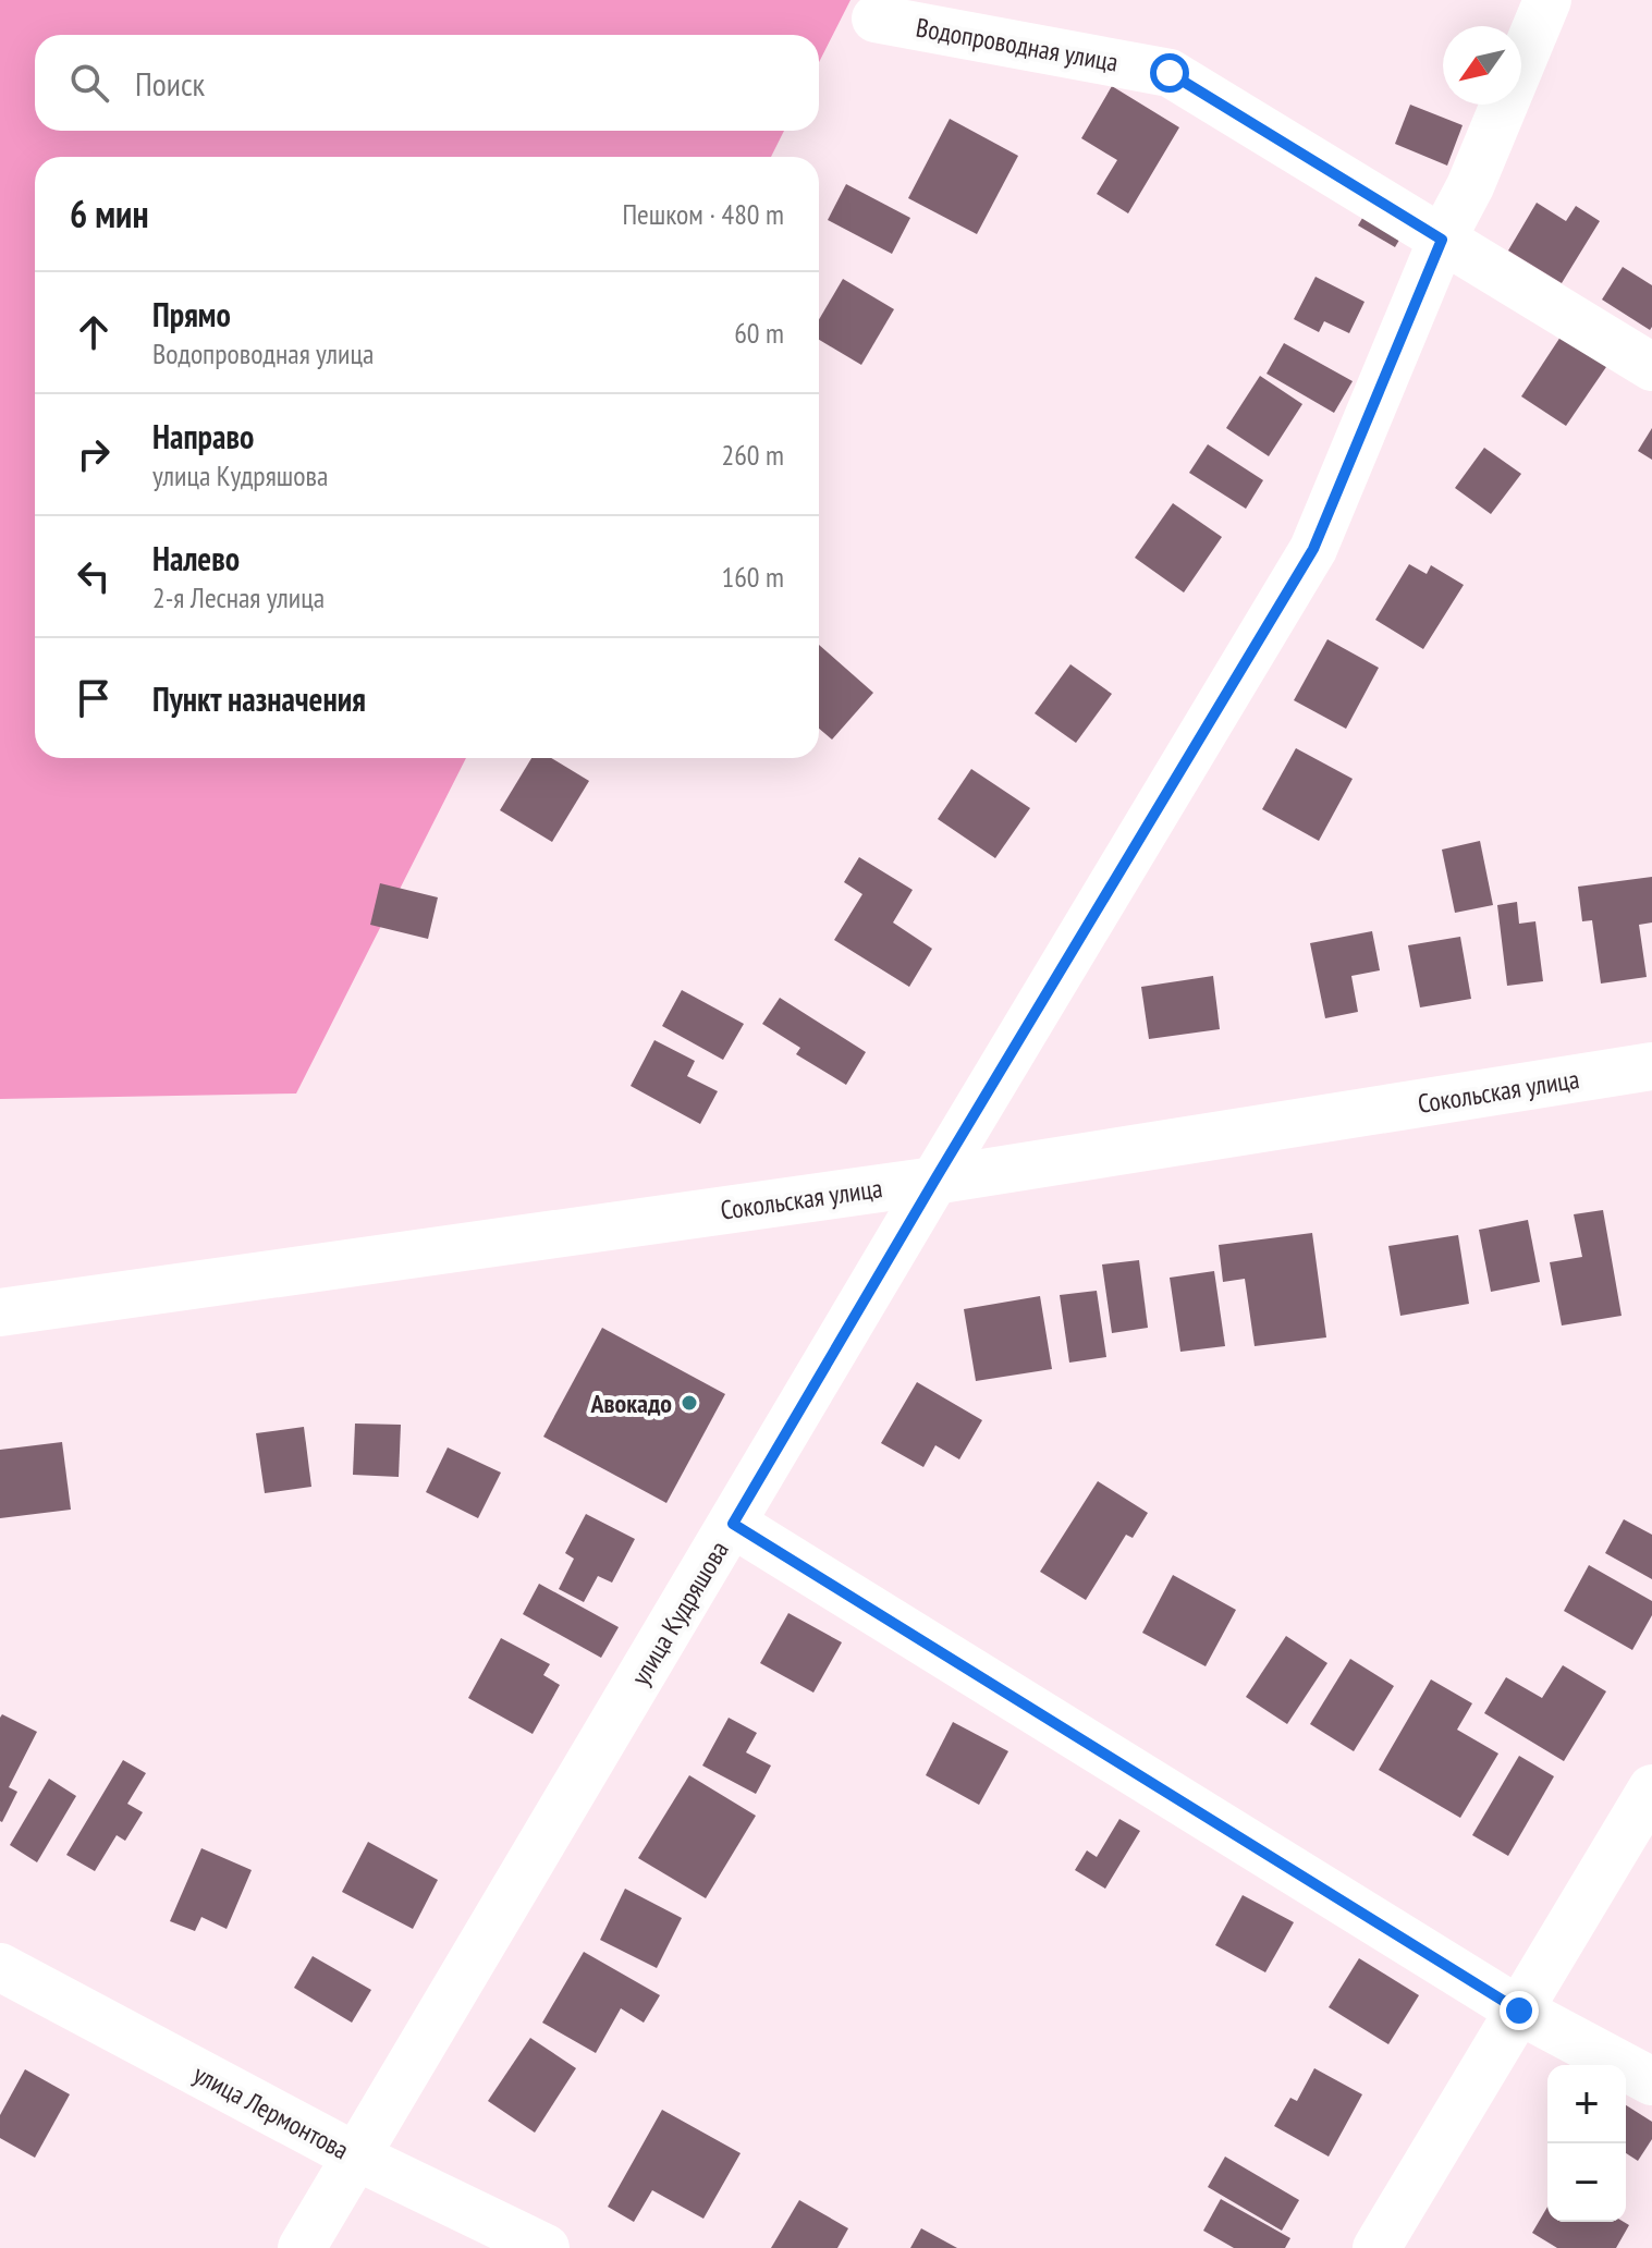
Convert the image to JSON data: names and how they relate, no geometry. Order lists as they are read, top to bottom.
{
  "streets": {
    "street": [
      "Водопроводная улица",
      "Сокольская улица",
      "улица Кудряшова",
      "улица Лермонтова"
    ]
  },
  "crossings": [
    ["Водопроводная улица", "улица Кудряшова"],
    ["Сокольская улица", "улица Кудряшова"],
    ["улица Кудряшова", "улица Лермонтова"]
  ],
  "places": ["Авокадо"],
  "north": "bottom left",
  "page": {
    "search": "Поиск",
    "heading": ["6 мин", "Пешком · 480 m"],
    "list": [
      ["Прямо", "Водопроводная улица", "60 m"],
      ["Направо", "улица Кудряшова", "260 m"],
      ["Налево", "2-я Лесная улица", "160 m"],
      "Пункт назначения"
    ],
    "map_buttons": ["+", "−"]
  }
}
